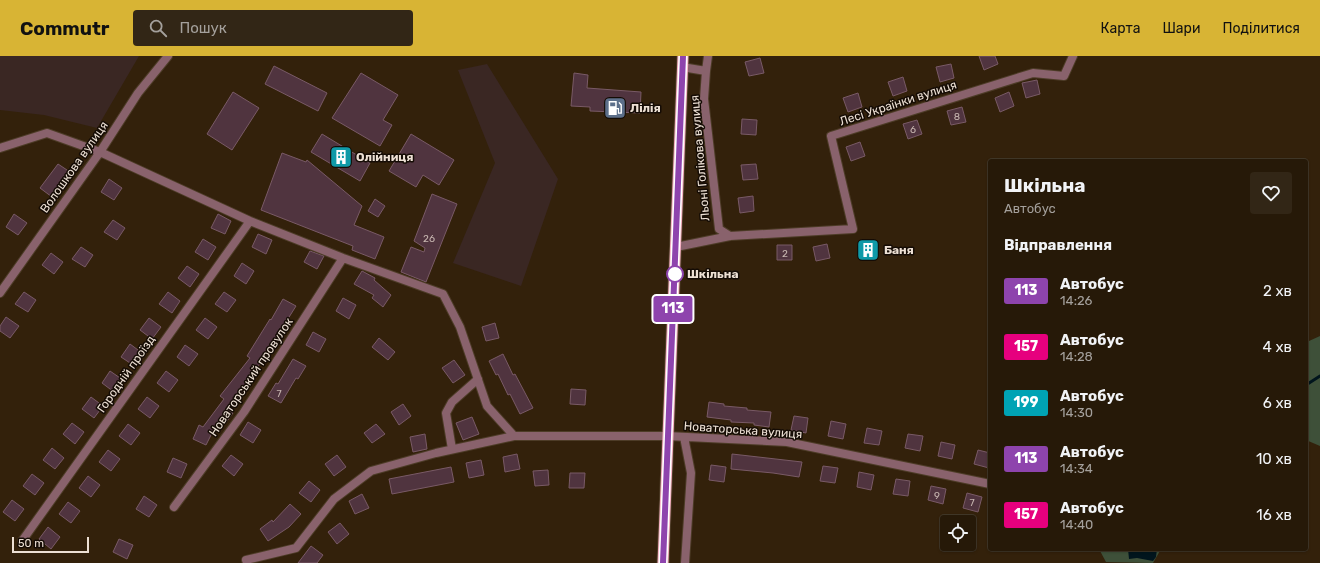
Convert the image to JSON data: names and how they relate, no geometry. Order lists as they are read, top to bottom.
{
  "streets": {
    "street": [
      "Лесі Українки вулиця",
      "Льоні Голікова вулиця",
      "Волошкова вулиця",
      "Городній проїзд",
      "Новаторський провулок",
      "Новаторська вулиця"
    ]
  },
  "crossings": [
    ["Лесі Українки вулиця", "Льоні Голікова вулиця"]
  ],
  "places": {
    "fuel station": ["Лілія"],
    "building": ["Олійниця", "Баня"],
    "other": ["Шкільна"]
  },
  "lines": ["bus line 113"],
  "house_numbers": [
    "8",
    "6",
    "26",
    "2",
    "7",
    "9",
    "7"
  ],
  "scale_bar": "50 m",
  "page": {
    "header": "Commutr",
    "search": "Пошук",
    "nav": ["Карта", "Шари", "Поділитися"],
    "on_map": "113",
    "heading": [
      ["Шкільна", "Автобус"],
      "Відправлення"
    ],
    "list": [
      {
        "mark": "113",
        "name": "Автобус",
        "note": "14:26",
        "value": "2 хв"
      },
      {
        "mark": "157",
        "name": "Автобус",
        "note": "14:28",
        "value": "4 хв"
      },
      {
        "mark": "199",
        "name": "Автобус",
        "note": "14:30",
        "value": "6 хв"
      },
      {
        "mark": "113",
        "name": "Автобус",
        "note": "14:34",
        "value": "10 хв"
      },
      {
        "mark": "157",
        "name": "Автобус",
        "note": "14:40",
        "value": "16 хв"
      }
    ],
    "scale": "50 m"
  }
}
